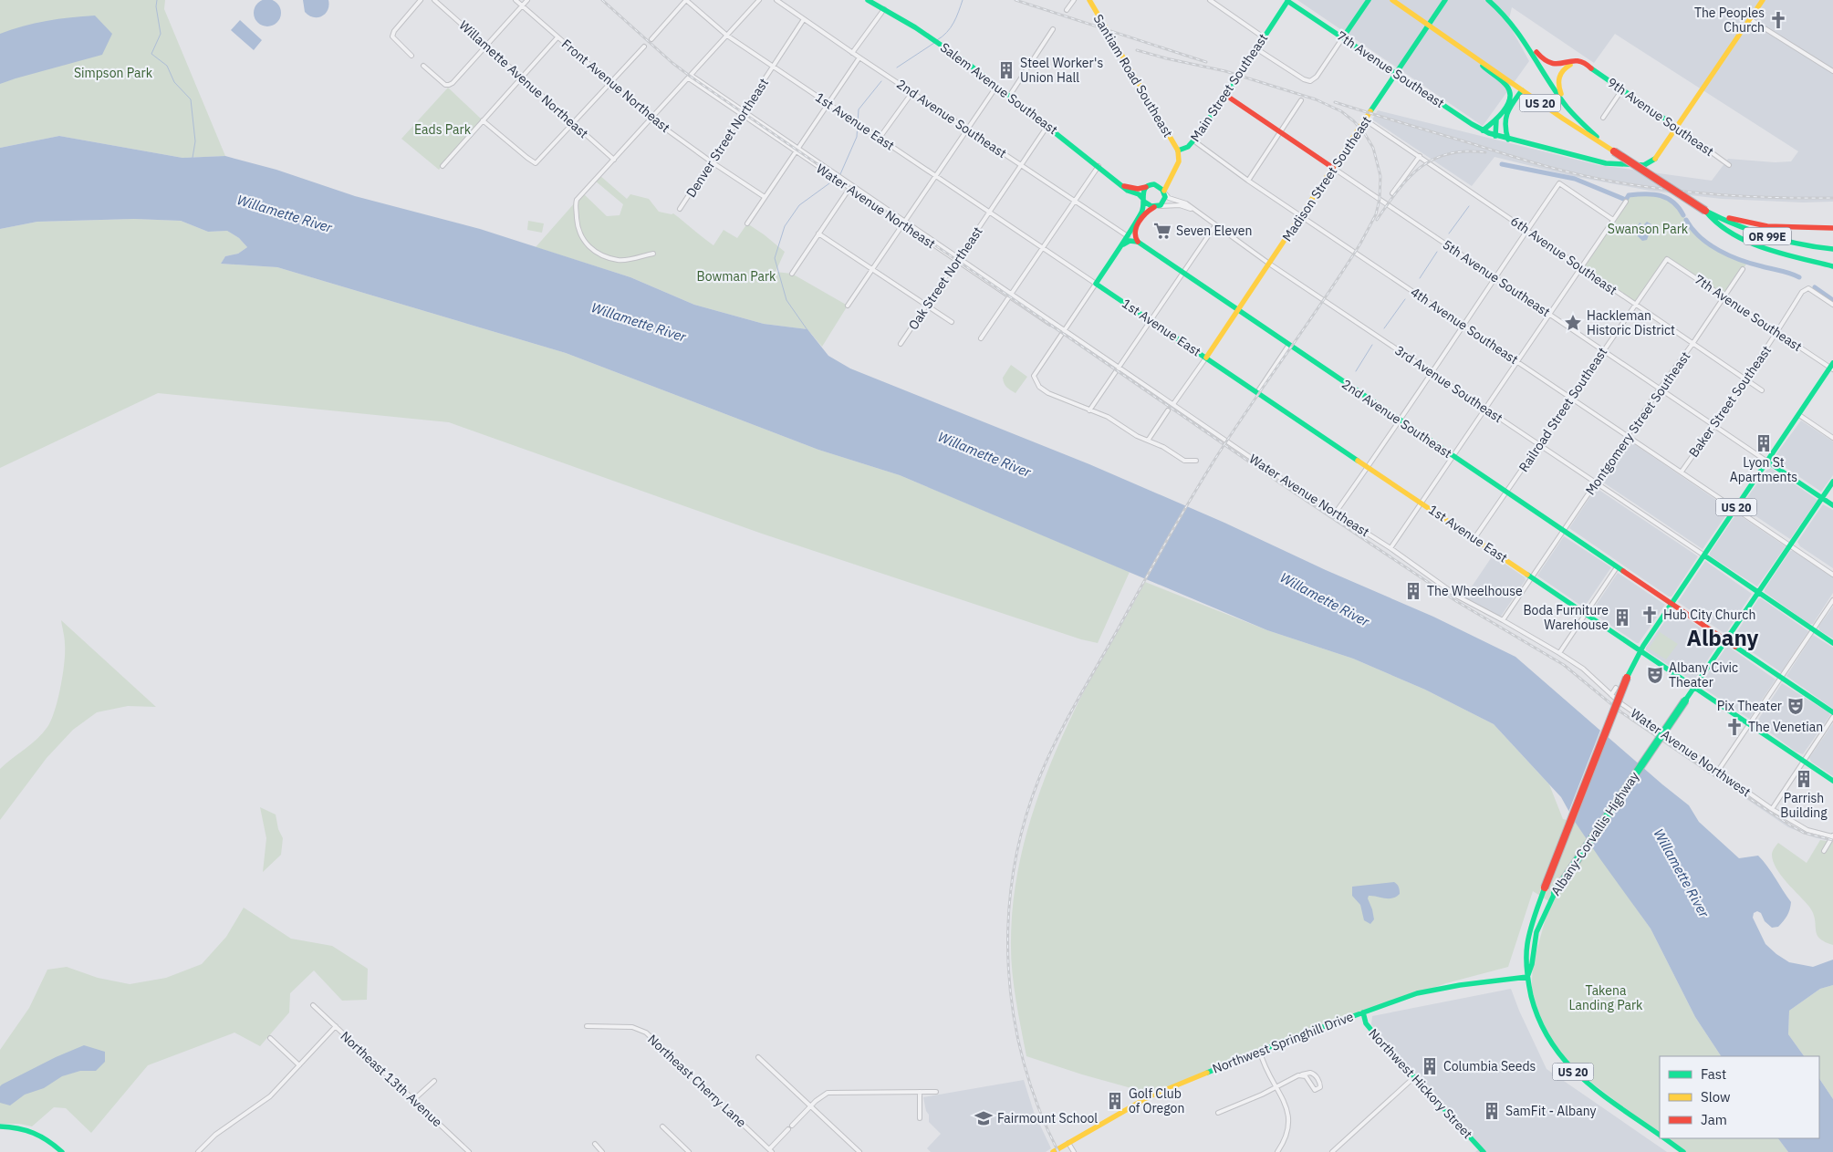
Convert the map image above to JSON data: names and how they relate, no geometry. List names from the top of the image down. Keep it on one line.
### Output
{"streets":{"main road":["7th Avenue Southeast","Santiam Road Southeast","Main Street Southeast","Salem Avenue Southeast","US 20","9th Avenue Southeast","2nd Avenue Southeast","1st Avenue East","Madison Street Southeast","OR 99E","5th Avenue Southeast","Albany-Corvallis Highway","Northwest Springhill Drive","Northwest Hickory Street"],"street":["Willamette Avenue Northeast","Front Avenue Northeast","Denver Street Northeast","Water Avenue Northeast","6th Avenue Southeast","Oak Street Northeast","4th Avenue Southeast","3rd Avenue Southeast","Baker Street Southeast","Railroad Street Southeast","Montgomery Street Southeast","Water Avenue Northwest","Northeast 13th Avenue","Northeast Cherry Lane"]},"crossings":[["7th Avenue Southeast","Main Street Southeast"],["7th Avenue Southeast","US 20"],["7th Avenue Southeast","9th Avenue Southeast"],["7th Avenue Southeast","Madison Street Southeast"],["7th Avenue Southeast","Baker Street Southeast"],["7th Avenue Southeast","Railroad Street Southeast"],["7th Avenue Southeast","Montgomery Street Southeast"],["Santiam Road Southeast","Main Street Southeast"],["Front Avenue Northeast","Denver Street Northeast"],["Main Street Southeast","Salem Avenue Southeast"],["Main Street Southeast","5th Avenue Southeast"],["Main Street Southeast","4th Avenue Southeast"],["Main Street Southeast","3rd Avenue Southeast"],["Salem Avenue Southeast","Oak Street Northeast"],["Salem Avenue Southeast","3rd Avenue Southeast"],["US 20","2nd Avenue Southeast"],["US 20","1st Avenue East"],["US 20","Madison Street Southeast"],["US 20","OR 99E"],["US 20","5th Avenue Southeast"],["US 20","4th Avenue Southeast"],["US 20","3rd Avenue Southeast"],["US 20","Albany-Corvallis Highway"],["2nd Avenue Southeast","Denver Street Northeast"],["2nd Avenue Southeast","Madison Street Southeast"],["2nd Avenue Southeast","Oak Street Northeast"],["2nd Avenue Southeast","Railroad Street Southeast"],["2nd Avenue Southeast","Montgomery Street Southeast"],["1st Avenue East","Denver Street Northeast"],["1st Avenue East","Madison Street Southeast"],["1st Avenue East","Oak Street Northeast"],["1st Avenue East","Railroad Street Southeast"],["1st Avenue East","Montgomery Street Southeast"],["1st Avenue East","Albany-Corvallis Highway"],["Denver Street Northeast","Water Avenue Northeast"],["Madison Street Southeast","6th Avenue Southeast"],["Madison Street Southeast","5th Avenue Southeast"],["Madison Street Southeast","4th Avenue Southeast"],["Madison Street Southeast","3rd Avenue Southeast"],["Water Avenue Northeast","Oak Street Northeast"],["Water Avenue Northeast","Montgomery Street Southeast"],["Water Avenue Northeast","Water Avenue Northwest"],["6th Avenue Southeast","Baker Street Southeast"],["6th Avenue Southeast","Railroad Street Southeast"],["6th Avenue Southeast","Montgomery Street Southeast"],["5th Avenue Southeast","Baker Street Southeast"],["5th Avenue Southeast","Railroad Street Southeast"],["5th Avenue Southeast","Montgomery Street Southeast"],["4th Avenue Southeast","Baker Street Southeast"],["4th Avenue Southeast","Railroad Street Southeast"],["4th Avenue Southeast","Montgomery Street Southeast"],["3rd Avenue Southeast","Railroad Street Southeast"],["3rd Avenue Southeast","Montgomery Street Southeast"],["Albany-Corvallis Highway","Northwest Springhill Drive"],["Northwest Springhill Drive","Northwest Hickory Street"]],"districts":["Albany"],"water":["Willamette River"],"parks":["Simpson Park","Eads Park","Swanson Park","Bowman Park","Takena Landing Park"],"places":{"church":["The Peoples Church","Hub City Church","The Venetian"],"building":["Steel Worker's Union Hall","Lyon St Apartments","The Wheelhouse","Boda Furniture Warehouse","Parrish Building","Columbia Seeds","Golf Club of Oregon","SamFit - Albany"],"supermarket":["Seven Eleven"],"place":["Hackleman Historic District"],"theatre":["Albany Civic Theater","Pix Theater"],"school or university":["Fairmount School"]},"legend":["Fast","Slow","Jam"]}
